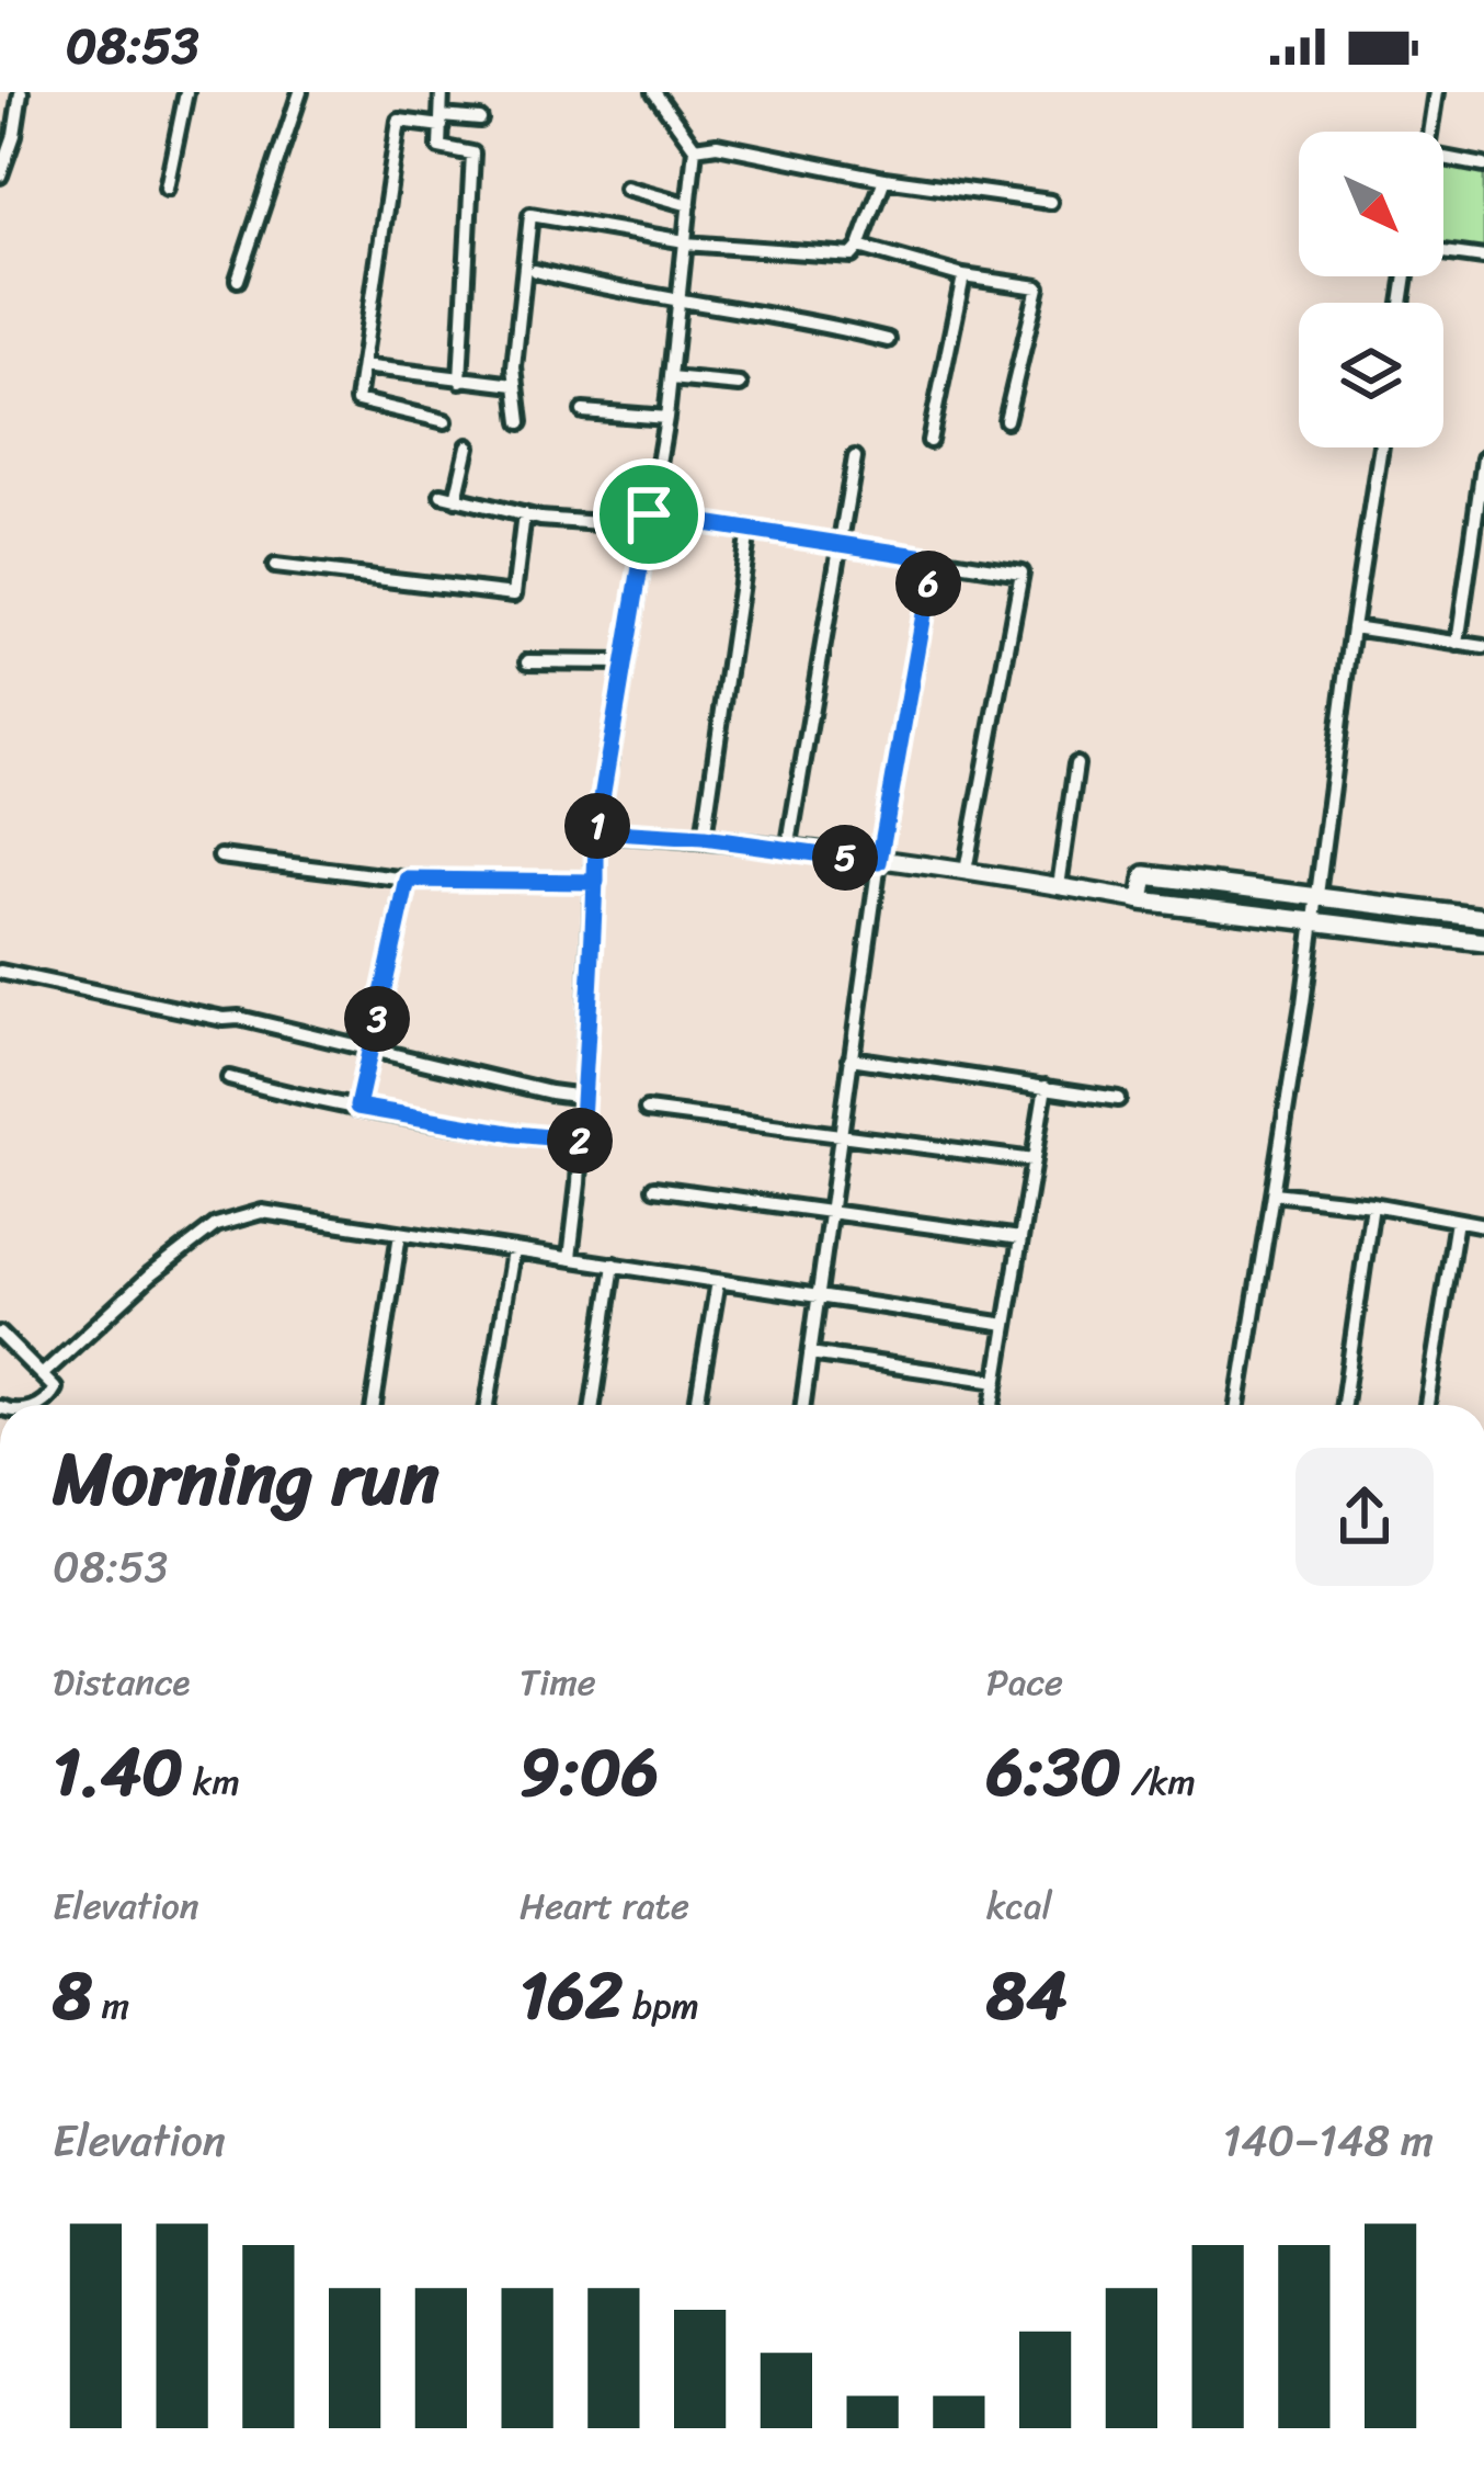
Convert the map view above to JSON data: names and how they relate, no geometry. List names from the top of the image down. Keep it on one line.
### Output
{"north":"bottom right","page":{"status":"08:53","pins":["6","1","5","3","2"],"heading":["Morning run","08:53"],"stats":[["Distance","1.40 km"],["Time","9:06"],["Pace","6:30 /km"],["Elevation","8 m"],["Heart rate","162 bpm"],["kcal","84"]],"chart":["Elevation","140–148 m"]}}
